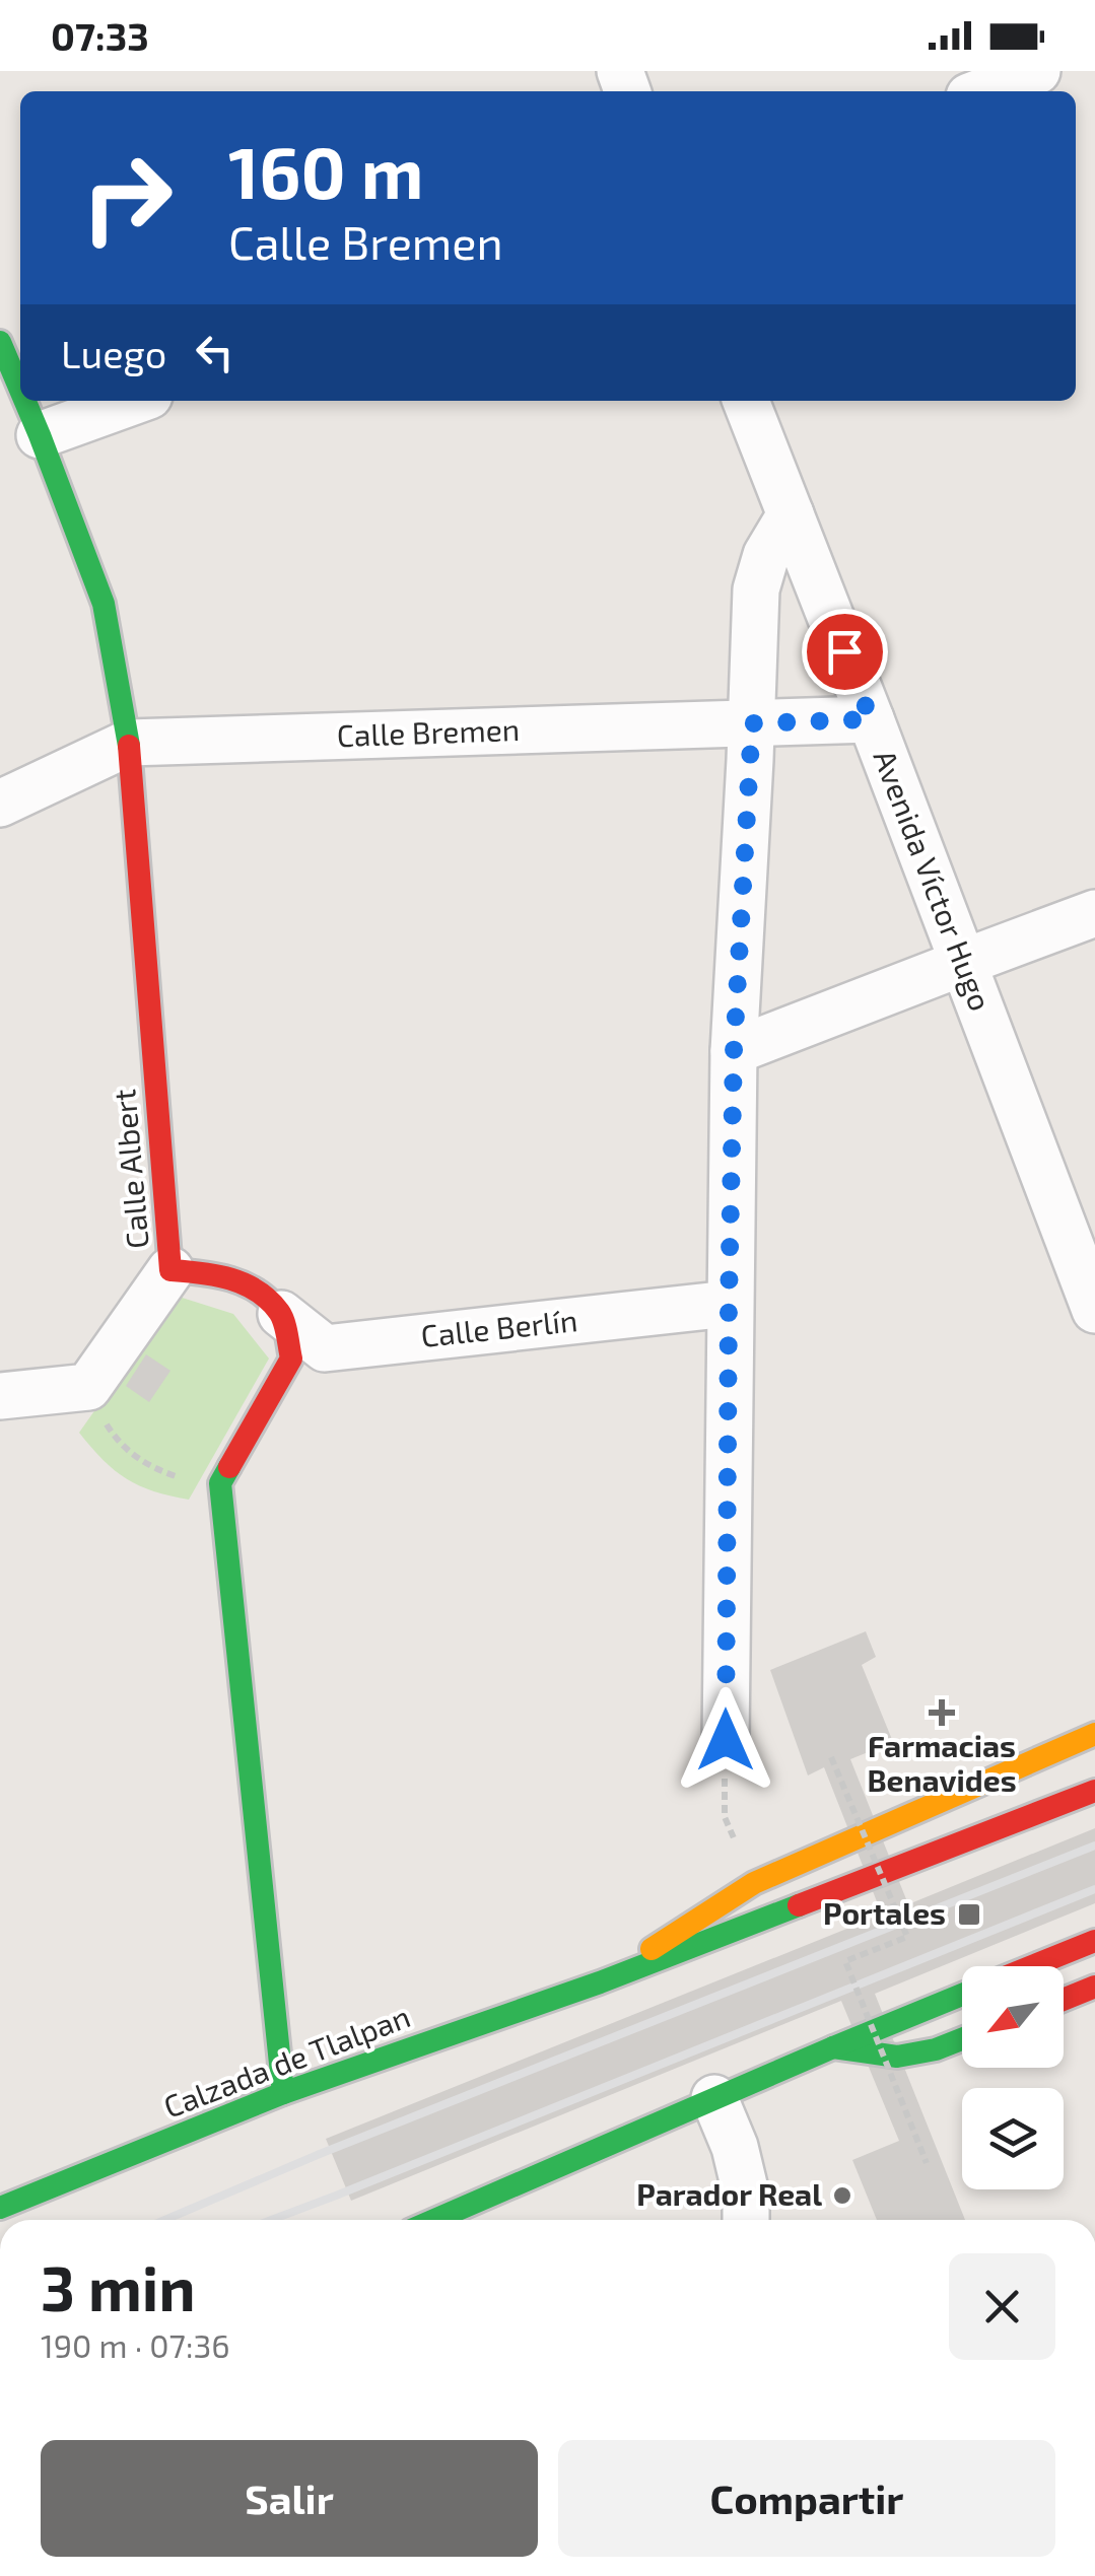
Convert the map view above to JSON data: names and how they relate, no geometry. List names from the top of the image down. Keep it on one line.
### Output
{"streets":{"main road":["Calle Albert","Calzada de Tlalpan"],"street":["Calle Bremen","Avenida Víctor Hugo","Calle Berlín"]},"crossings":[["Calle Bremen","Avenida Víctor Hugo"],["Calle Bremen","Calle Albert"],["Calle Albert","Calle Berlín"]],"places":{"health":["Farmacias Benavides"],"transit":["Portales"],"other":["Parador Real"]},"north":"bottom left","page":{"status":"07:33","turn":["160 m","Calle Bremen"],"then":"Luego","heading":["3 min","190 m · 07:36"],"buttons":["Salir","Compartir"]}}
